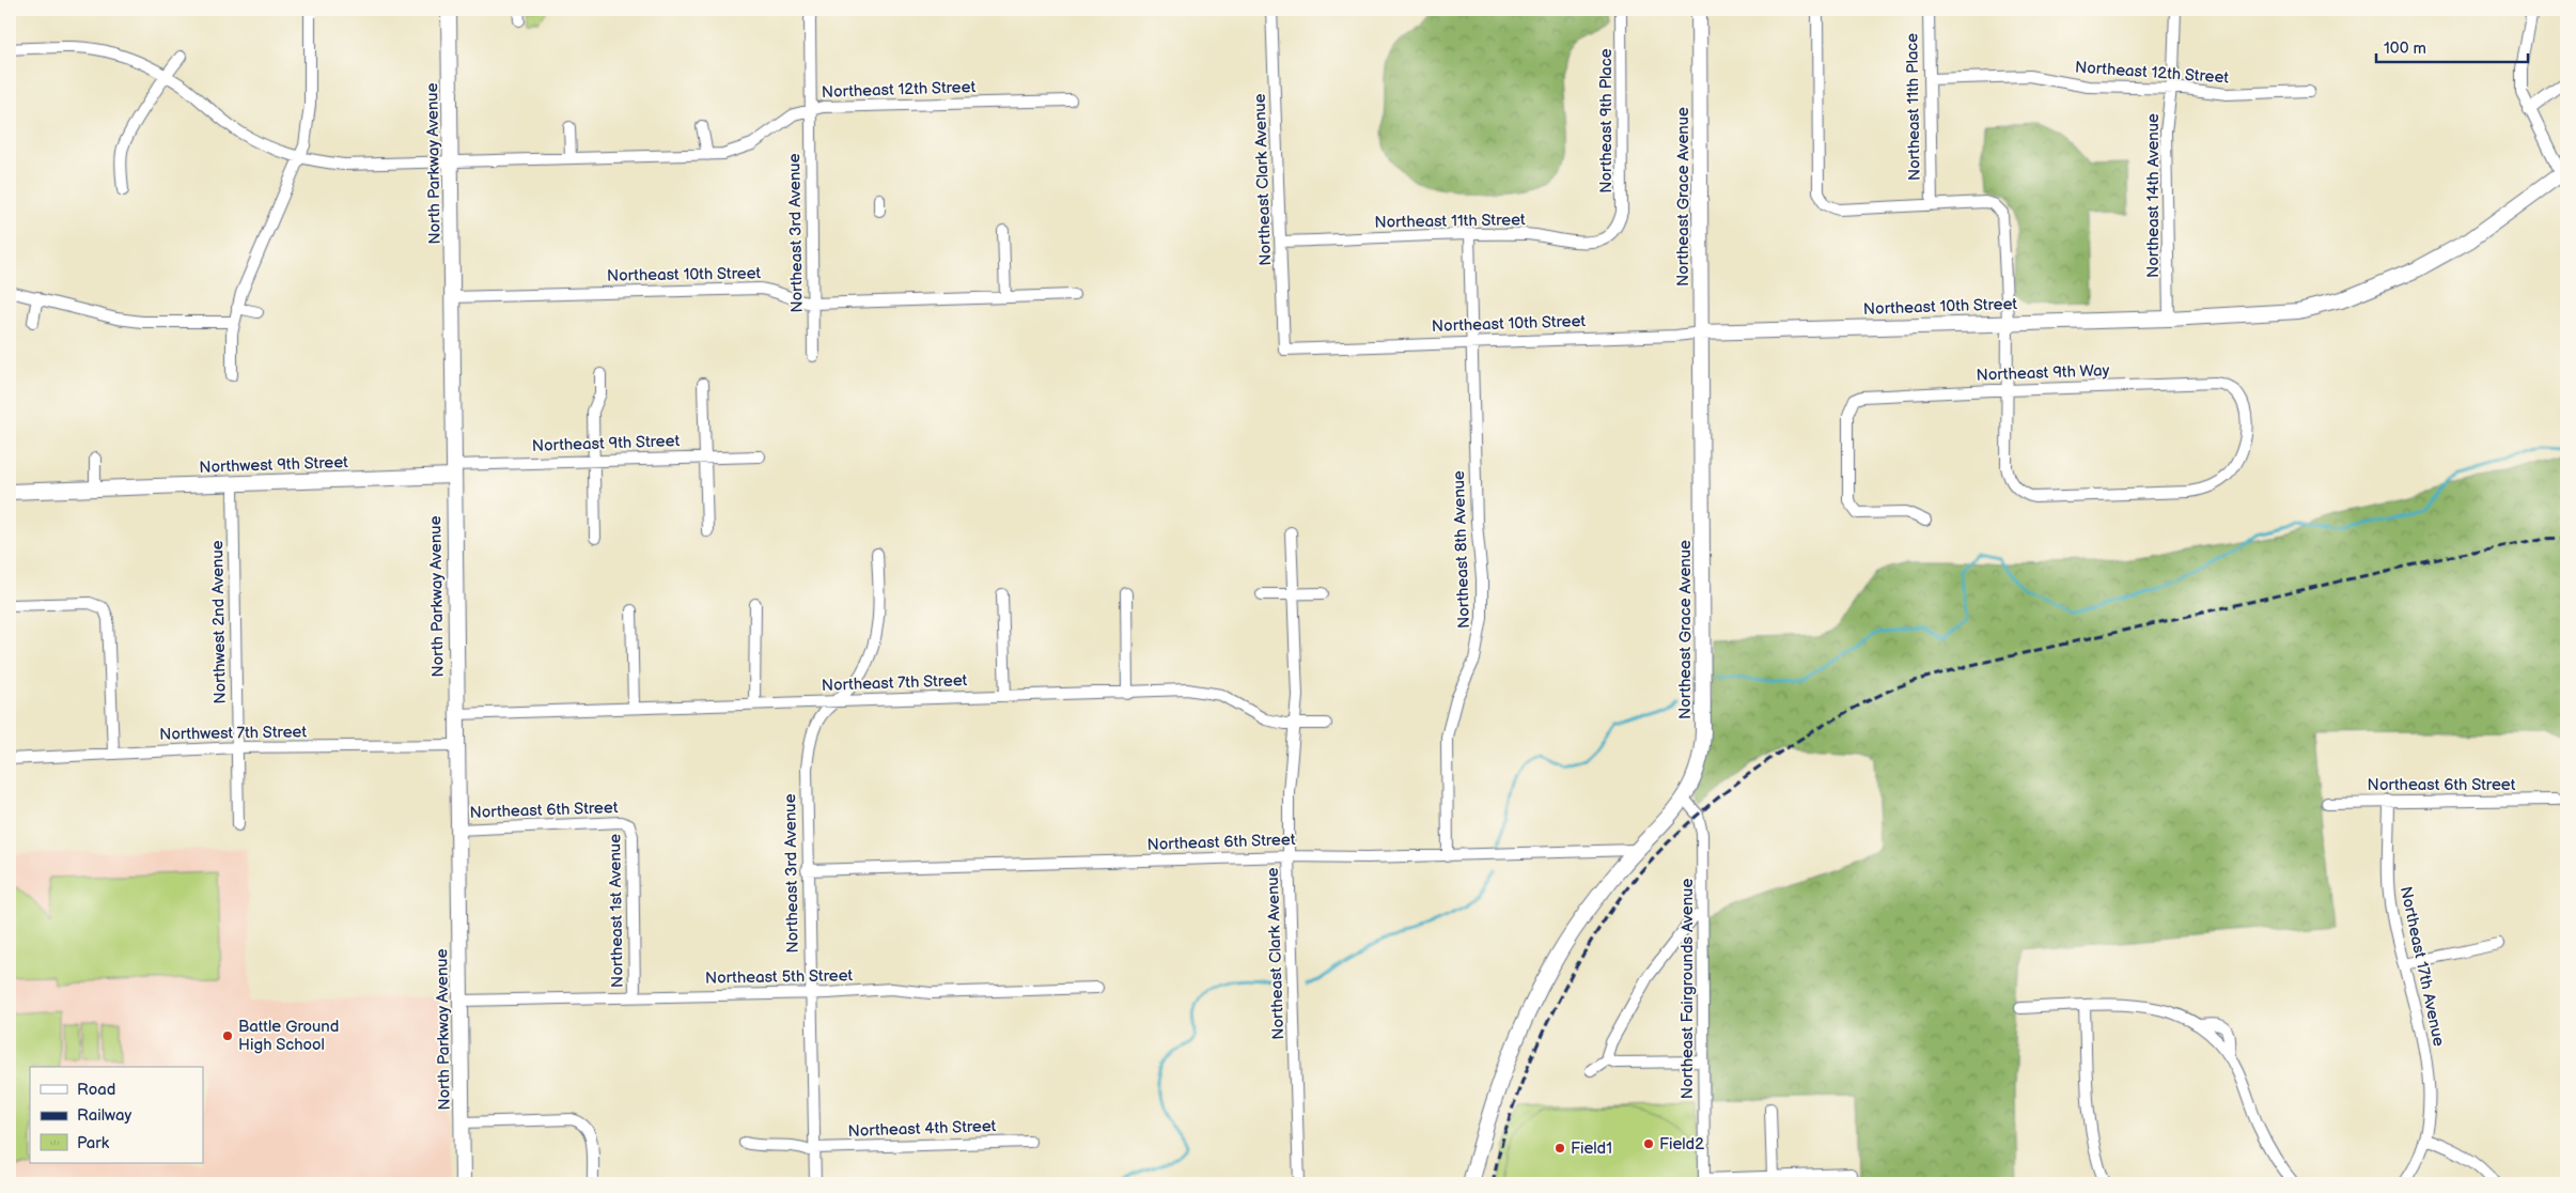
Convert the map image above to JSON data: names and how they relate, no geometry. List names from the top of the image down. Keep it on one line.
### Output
{"streets":{"street":["Northeast 12th Street","Northeast 11th Place","Northeast 9th Place","North Parkway Avenue","Northeast Clark Avenue","Northeast 14th Avenue","Northeast Grace Avenue","Northeast 11th Street","Northeast 3rd Avenue","Northeast 10th Street","Northeast 9th Way","Northeast 9th Street","Northwest 9th Street","Northeast 8th Avenue","Northwest 2nd Avenue","Northeast 7th Street","Northwest 7th Street","Northeast 6th Street","Northeast 1st Avenue","Northeast 17th Avenue","Northeast 5th Street","Northeast Fairgrounds Avenue","Northeast 4th Street"]},"crossings":[["Northeast 12th Street","Northeast 11th Place"],["Northeast 12th Street","North Parkway Avenue"],["Northeast 12th Street","Northeast 14th Avenue"],["Northeast 12th Street","Northeast 3rd Avenue"],["Northeast 9th Place","Northeast 11th Street"],["North Parkway Avenue","Northeast 10th Street"],["North Parkway Avenue","Northeast 9th Street"],["North Parkway Avenue","Northwest 9th Street"],["North Parkway Avenue","Northeast 7th Street"],["North Parkway Avenue","Northwest 7th Street"],["North Parkway Avenue","Northeast 6th Street"],["North Parkway Avenue","Northeast 5th Street"],["Northeast Clark Avenue","Northeast 11th Street"],["Northeast Clark Avenue","Northeast 10th Street"],["Northeast Clark Avenue","Northeast 7th Street"],["Northeast Clark Avenue","Northeast 6th Street"],["Northeast 14th Avenue","Northeast 10th Street"],["Northeast Grace Avenue","Northeast 10th Street"],["Northeast Grace Avenue","Northeast 6th Street"],["Northeast Grace Avenue","Northeast Fairgrounds Avenue"],["Northeast 11th Street","Northeast 8th Avenue"],["Northeast 3rd Avenue","Northeast 10th Street"],["Northeast 3rd Avenue","Northeast 7th Street"],["Northeast 3rd Avenue","Northeast 6th Street"],["Northeast 3rd Avenue","Northeast 5th Street"],["Northeast 3rd Avenue","Northeast 4th Street"],["Northeast 10th Street","Northeast 8th Avenue"],["Northeast 9th Street","Northwest 9th Street"],["Northwest 9th Street","Northwest 2nd Avenue"],["Northeast 8th Avenue","Northeast 6th Street"],["Northwest 2nd Avenue","Northwest 7th Street"],["Northeast 6th Street","Northeast 1st Avenue"],["Northeast 6th Street","Northeast 17th Avenue"],["Northeast 1st Avenue","Northeast 5th Street"]],"places":["Battle Ground High School","Field2","Field1"],"legend":["Road","Railway","Park"],"scale_bar":"100 m"}
